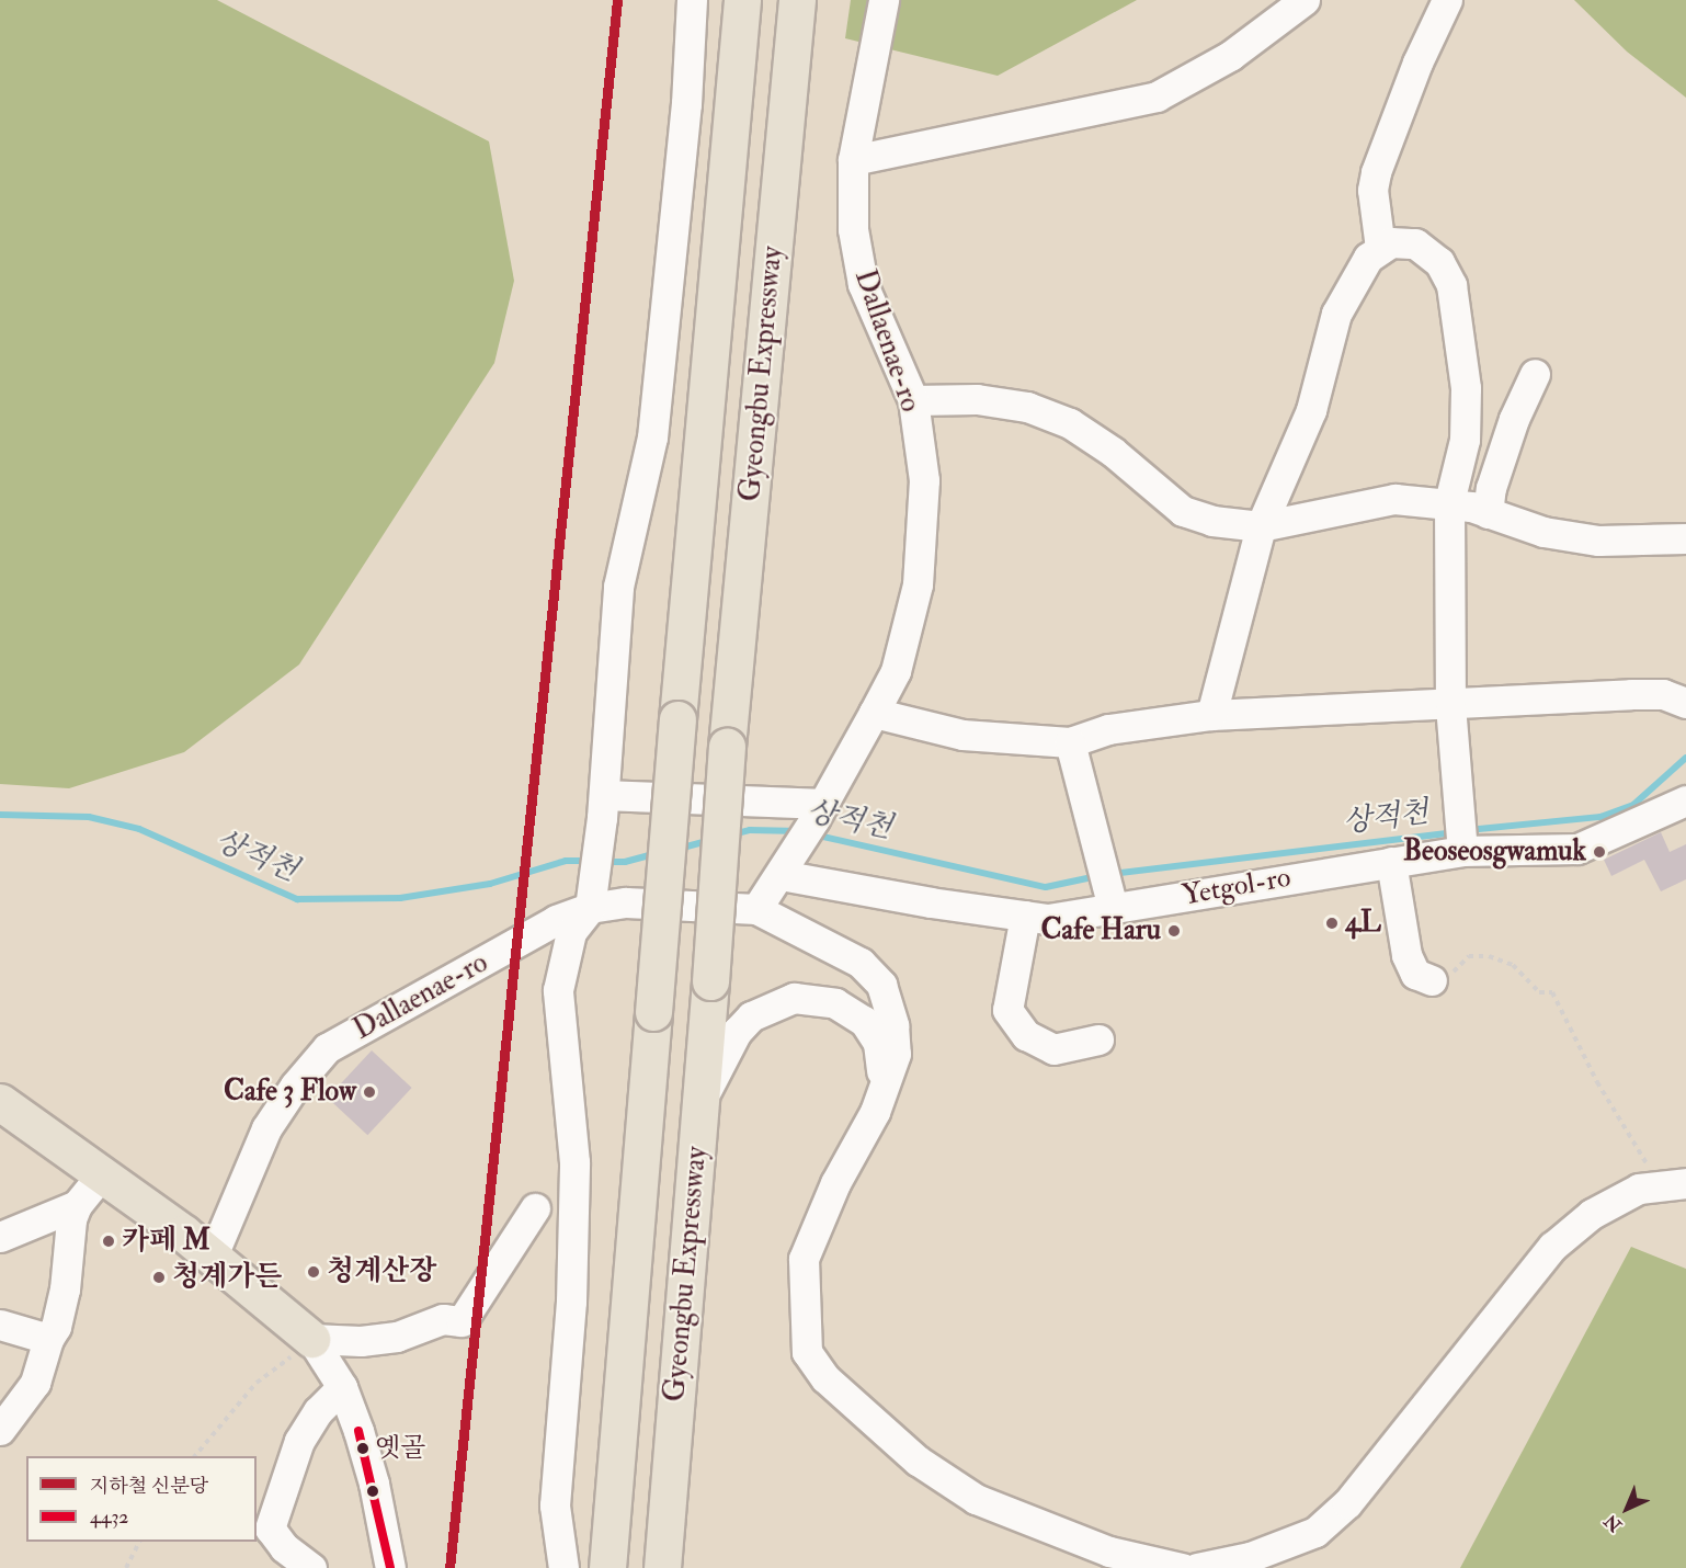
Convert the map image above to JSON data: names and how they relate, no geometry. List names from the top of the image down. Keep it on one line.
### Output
{"streets":{"main road":["Gyeongbu Expressway"],"street":["Dallaenae-ro","Yetgol-ro"]},"crossings":[["Dallaenae-ro","Yetgol-ro"]],"water":["상적천"],"places":["Beoseosgwamuk","4L","Cafe Haru","Cafe 3 Flow","카페 M","청계산장","청계가든","옛골"],"lines":["metro line 신분당","transit line 4432"],"legend":["지하철 신분당","4432"],"north":"bottom left"}
